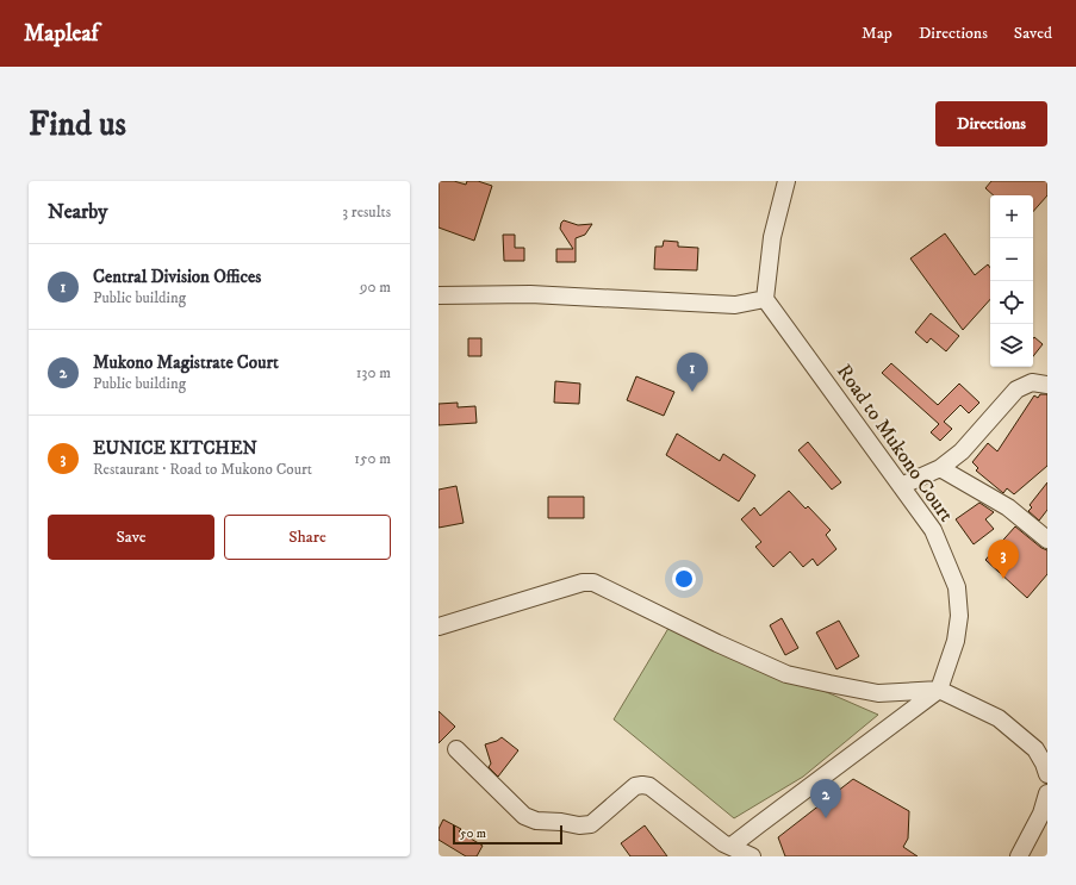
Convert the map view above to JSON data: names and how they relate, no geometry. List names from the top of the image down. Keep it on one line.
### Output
{"streets":{"street":["Road to Mukono Court"]},"scale_bar":"50 m","page":{"header":"Mapleaf","nav":["Map","Directions","Saved"],"buttons":["Directions",["Save","Share"]],"title":"Find us","heading":["Nearby","3 results"],"map_buttons":["+","−"],"list":[{"mark":"1","name":"Central Division Offices","note":"Public building","value":"90 m"},{"mark":"2","name":"Mukono Magistrate Court","note":"Public building","value":"130 m"},{"mark":"3","name":"EUNICE KITCHEN","note":"Restaurant · Road to Mukono Court","value":"150 m"}],"pins":["1","3","2"],"scale":"50 m"}}
